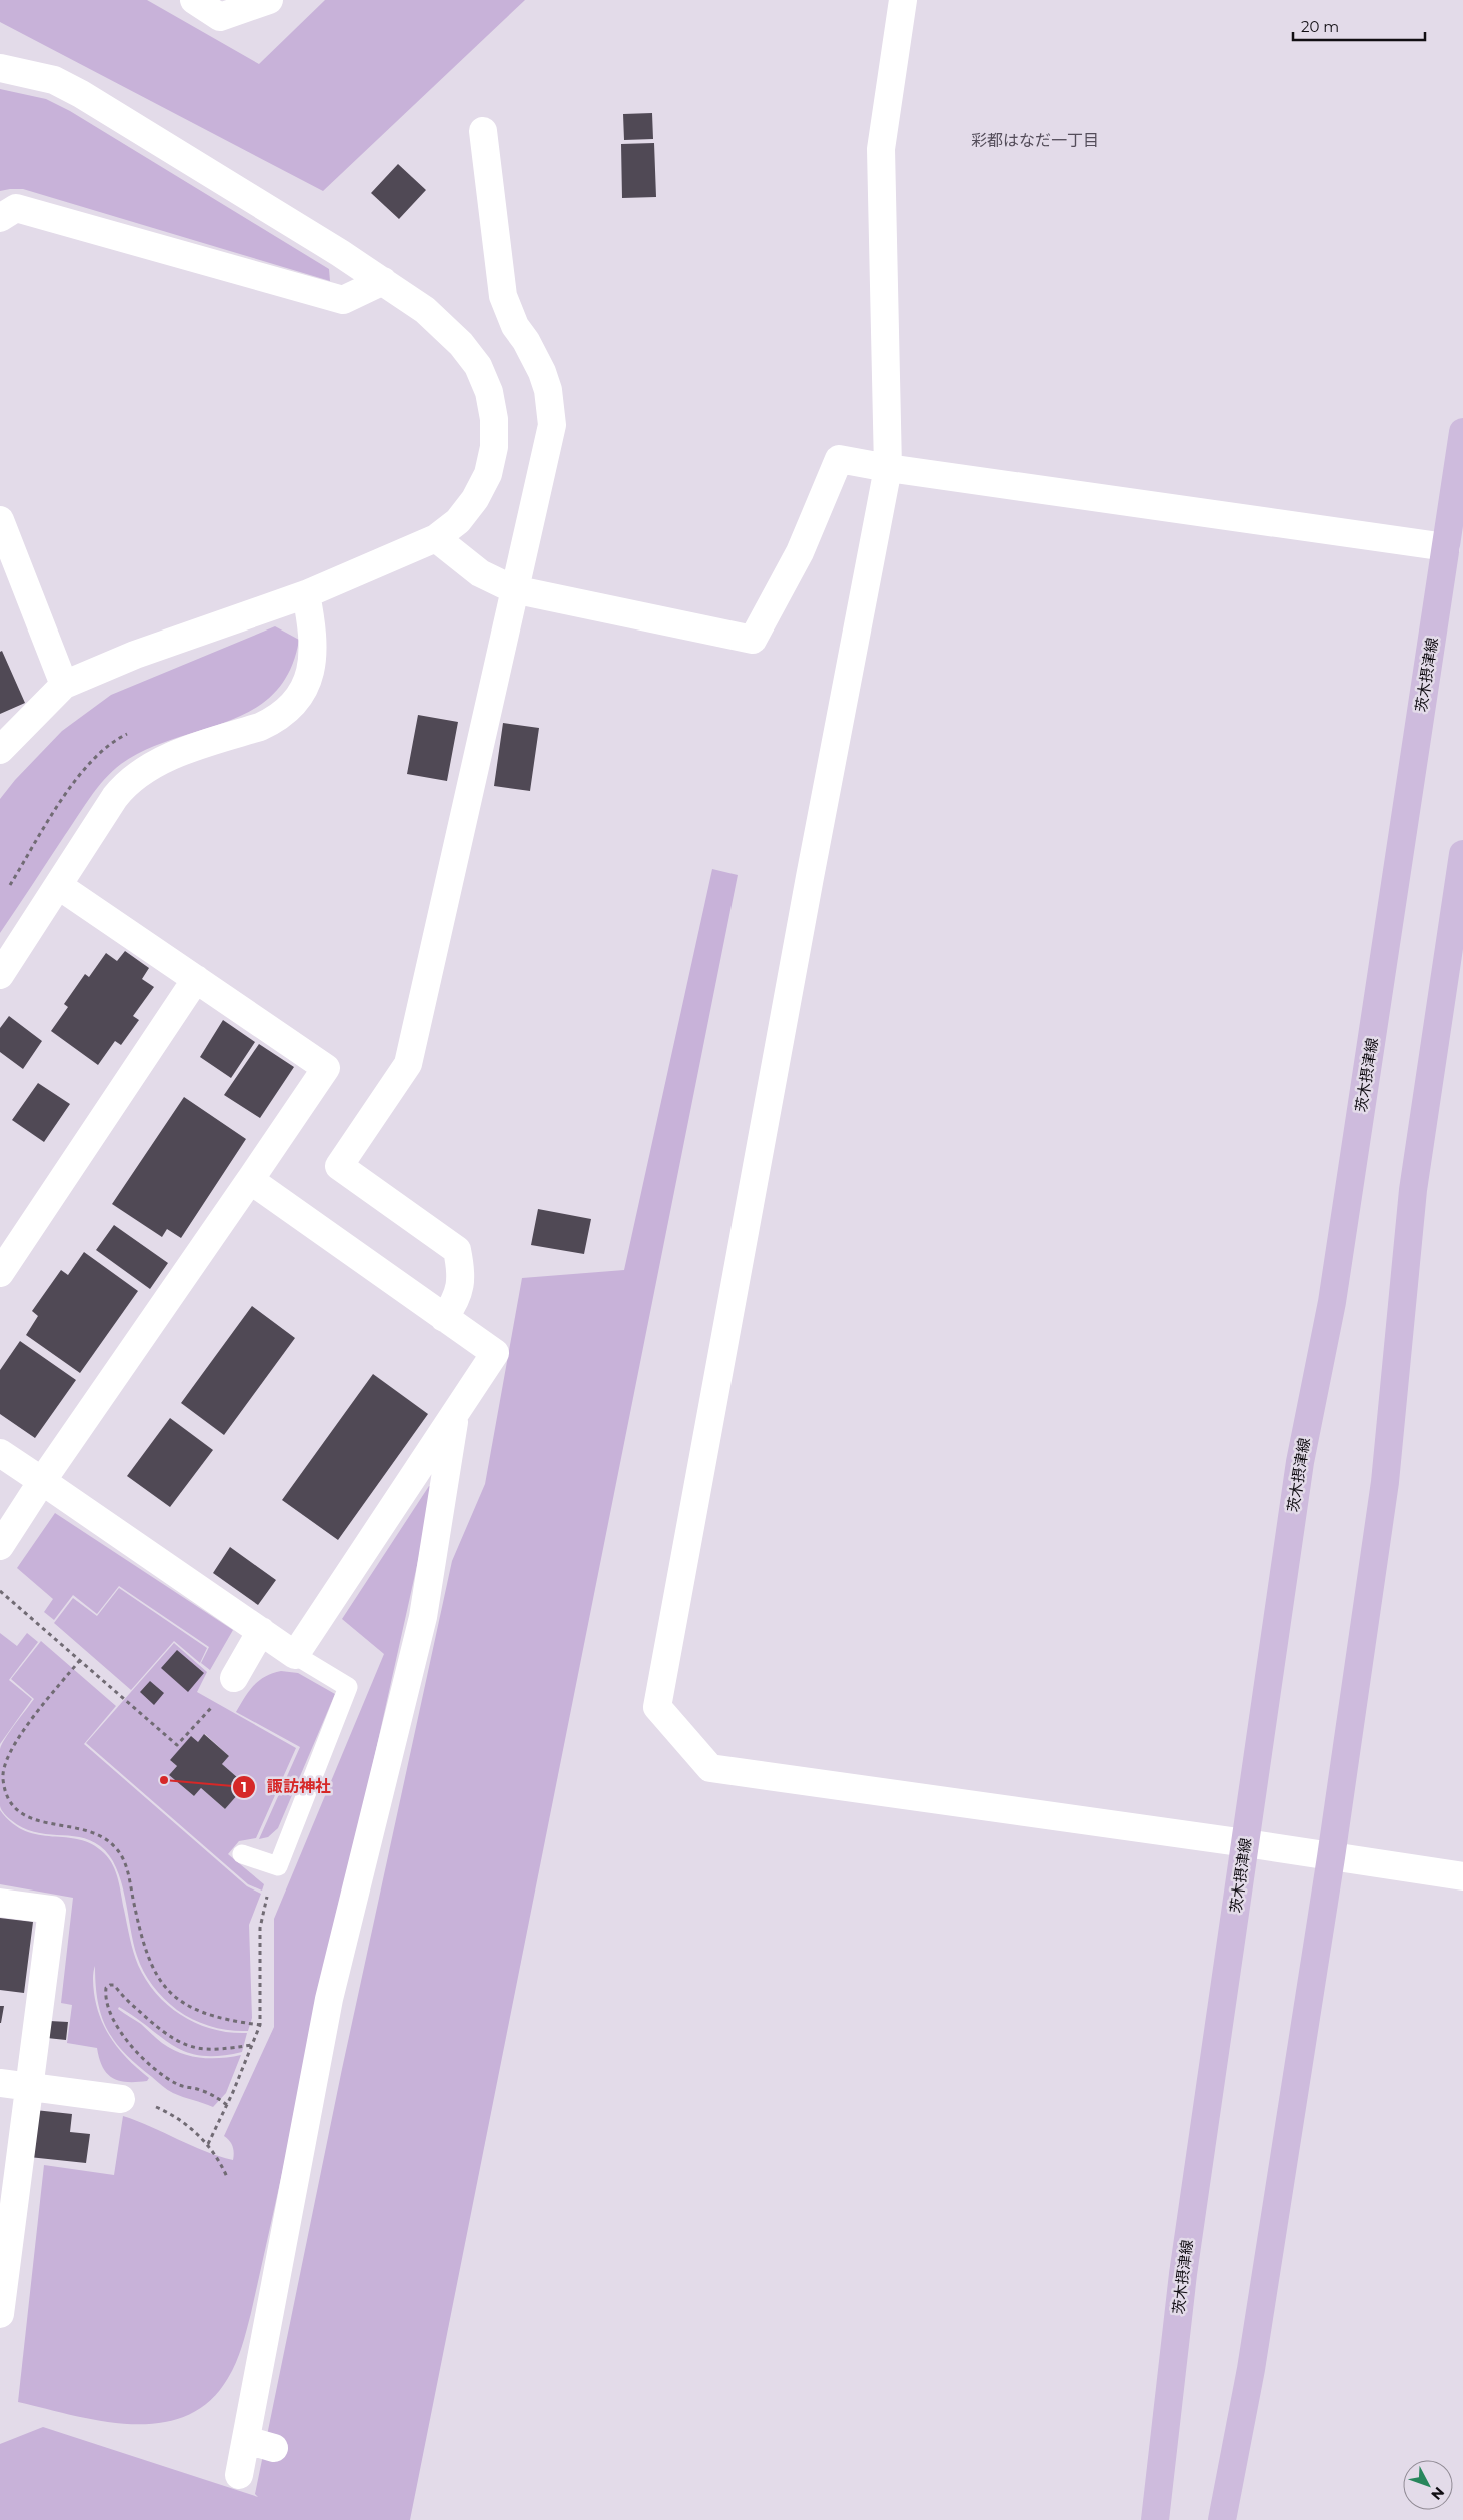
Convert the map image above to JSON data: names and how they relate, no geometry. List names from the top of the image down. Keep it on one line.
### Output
{"streets":{"main road":["茨木摂津線"]},"districts":["彩都はなだ一丁目"],"places":["諏訪神社"],"scale_bar":"20 m","north":"bottom right"}
